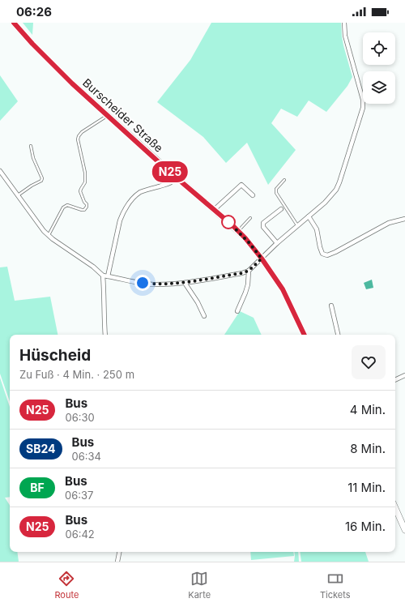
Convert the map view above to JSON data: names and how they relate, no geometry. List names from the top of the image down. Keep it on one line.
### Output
{"streets":{"main road":["Burscheider Straße"]},"lines":["bus line N25"],"page":{"status":"06:26","on_map":"N25","heading":["Hüscheid","Zu Fuß · 4 Min. · 250 m"],"list":[{"mark":"N25","name":"Bus","note":"06:30","value":"4 Min."},{"mark":"SB24","name":"Bus","note":"06:34","value":"8 Min."},{"mark":"BF","name":"Bus","note":"06:37","value":"11 Min."},{"mark":"N25","name":"Bus","note":"06:42","value":"16 Min."}],"tabs":["Route","Karte","Tickets"]}}
